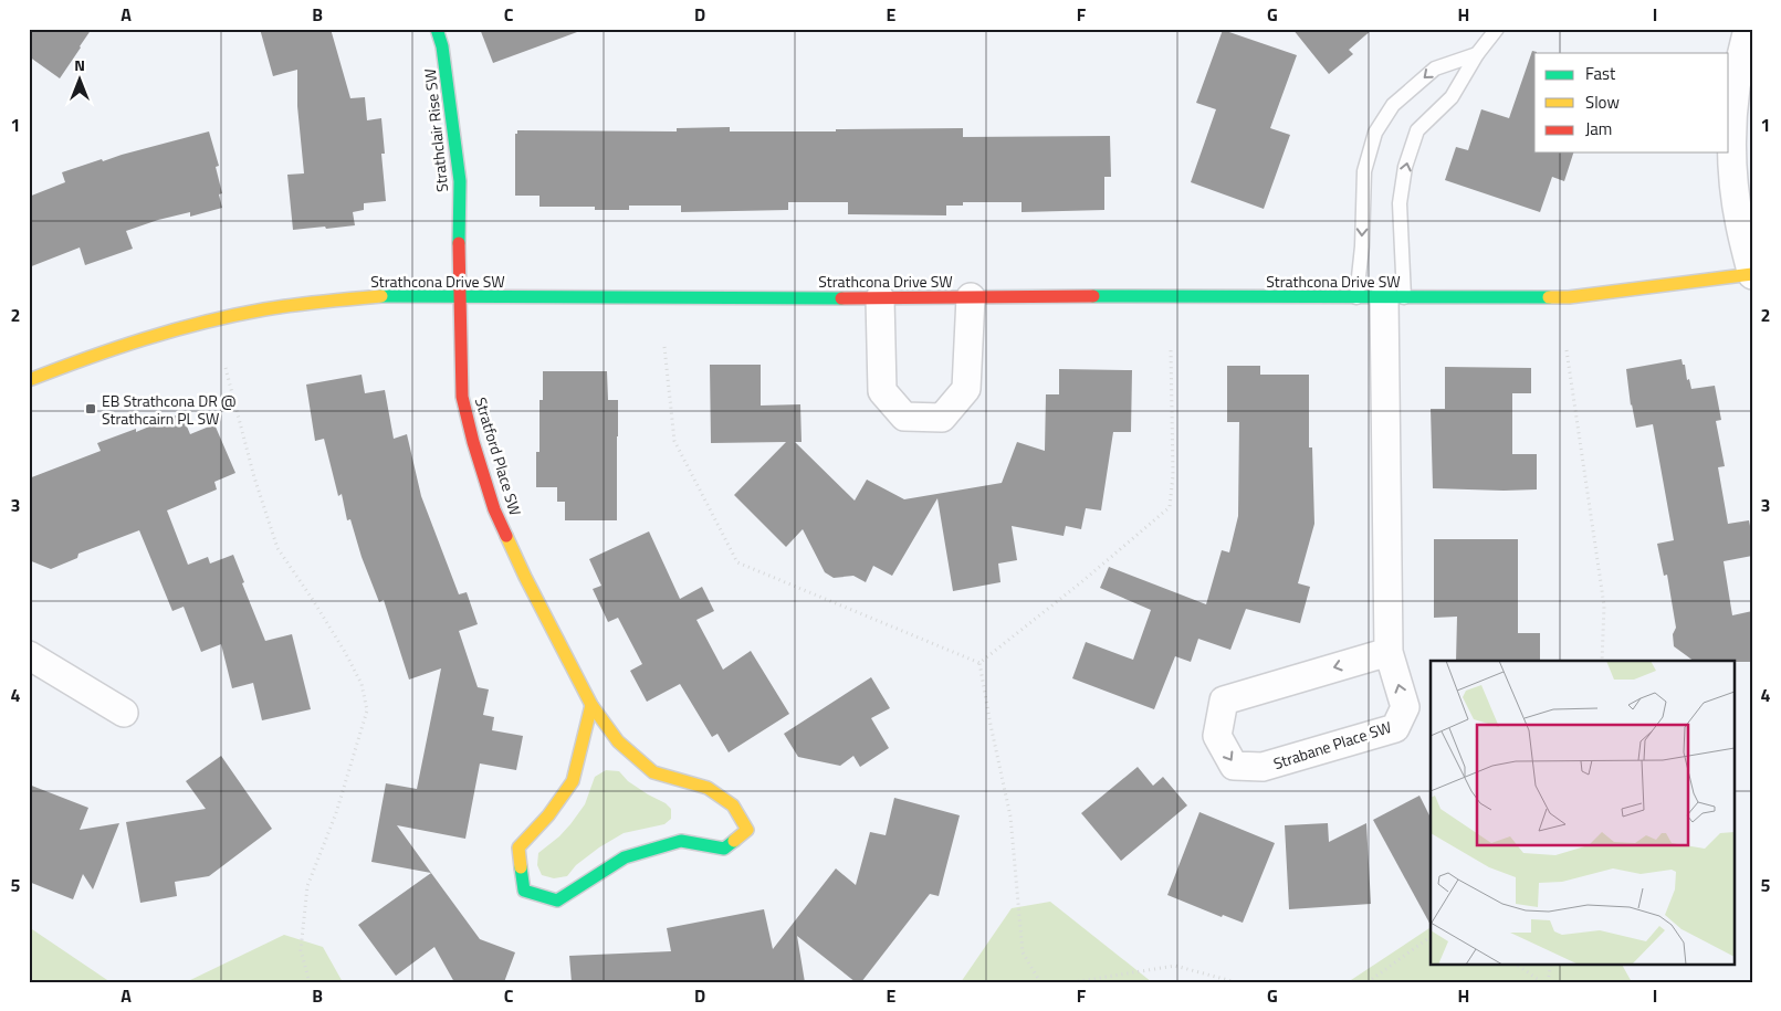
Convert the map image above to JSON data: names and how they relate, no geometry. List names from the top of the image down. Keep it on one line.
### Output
{"streets":{"street":["Strathclair Rise SW","Strathcona Drive SW","Stratford Place SW","Strabane Place SW"]},"crossings":[["Strathclair Rise SW","Strathcona Drive SW"],["Strathclair Rise SW","Stratford Place SW"],["Strathcona Drive SW","Stratford Place SW"],["Strathcona Drive SW","Strabane Place SW"]],"places":{"transit":["EB Strathcona DR @ Strathcairn PL SW"]},"legend":["Fast","Slow","Jam"],"north":"top","grid":{"columns":["A","B","C","D","E","F","G","H","I"],"rows":["1","2","3","4","5"]}}
